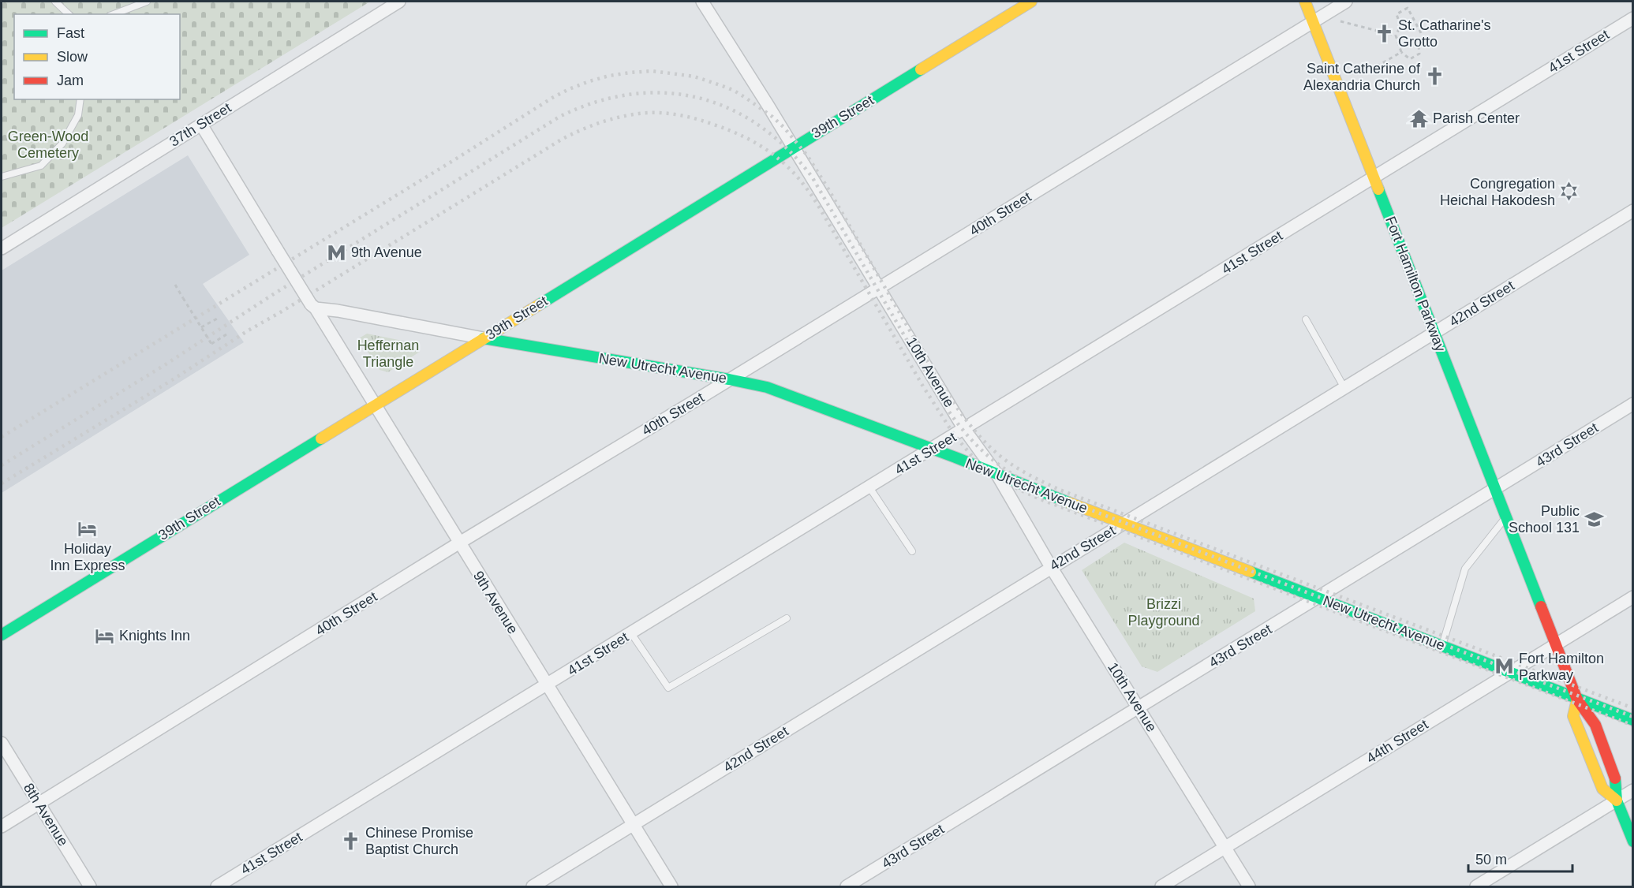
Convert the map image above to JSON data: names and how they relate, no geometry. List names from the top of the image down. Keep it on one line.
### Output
{"streets":{"main road":["39th Street","Fort Hamilton Parkway","New Utrecht Avenue"],"street":["41st Street","37th Street","40th Street","42nd Street","10th Avenue","43rd Street","9th Avenue","44th Street","8th Avenue"]},"crossings":[["41st Street","Fort Hamilton Parkway"],["41st Street","New Utrecht Avenue"],["41st Street","10th Avenue"],["41st Street","9th Avenue"],["39th Street","New Utrecht Avenue"],["39th Street","10th Avenue"],["39th Street","9th Avenue"],["37th Street","9th Avenue"],["40th Street","Fort Hamilton Parkway"],["40th Street","New Utrecht Avenue"],["40th Street","10th Avenue"],["40th Street","9th Avenue"],["40th Street","8th Avenue"],["Fort Hamilton Parkway","42nd Street"],["Fort Hamilton Parkway","New Utrecht Avenue"],["Fort Hamilton Parkway","43rd Street"],["Fort Hamilton Parkway","44th Street"],["42nd Street","New Utrecht Avenue"],["42nd Street","10th Avenue"],["42nd Street","9th Avenue"],["New Utrecht Avenue","10th Avenue"],["New Utrecht Avenue","43rd Street"],["New Utrecht Avenue","9th Avenue"],["New Utrecht Avenue","44th Street"],["10th Avenue","43rd Street"],["10th Avenue","44th Street"]],"parks":["Green-Wood Cemetery","Heffernan Triangle","Brizzi Playground"],"places":{"church":["St. Catharine's Grotto","Saint Catherine of Alexandria Church","Chinese Promise Baptist Church"],"temple":["Parish Center"],"synagogue":["Congregation Heichal Hakodesh"],"metro station":["9th Avenue","Fort Hamilton Parkway"],"school or university":["Public School 131"],"hotel":["Holiday Inn Express","Knights Inn"]},"legend":["Fast","Slow","Jam"],"scale_bar":"50 m"}
